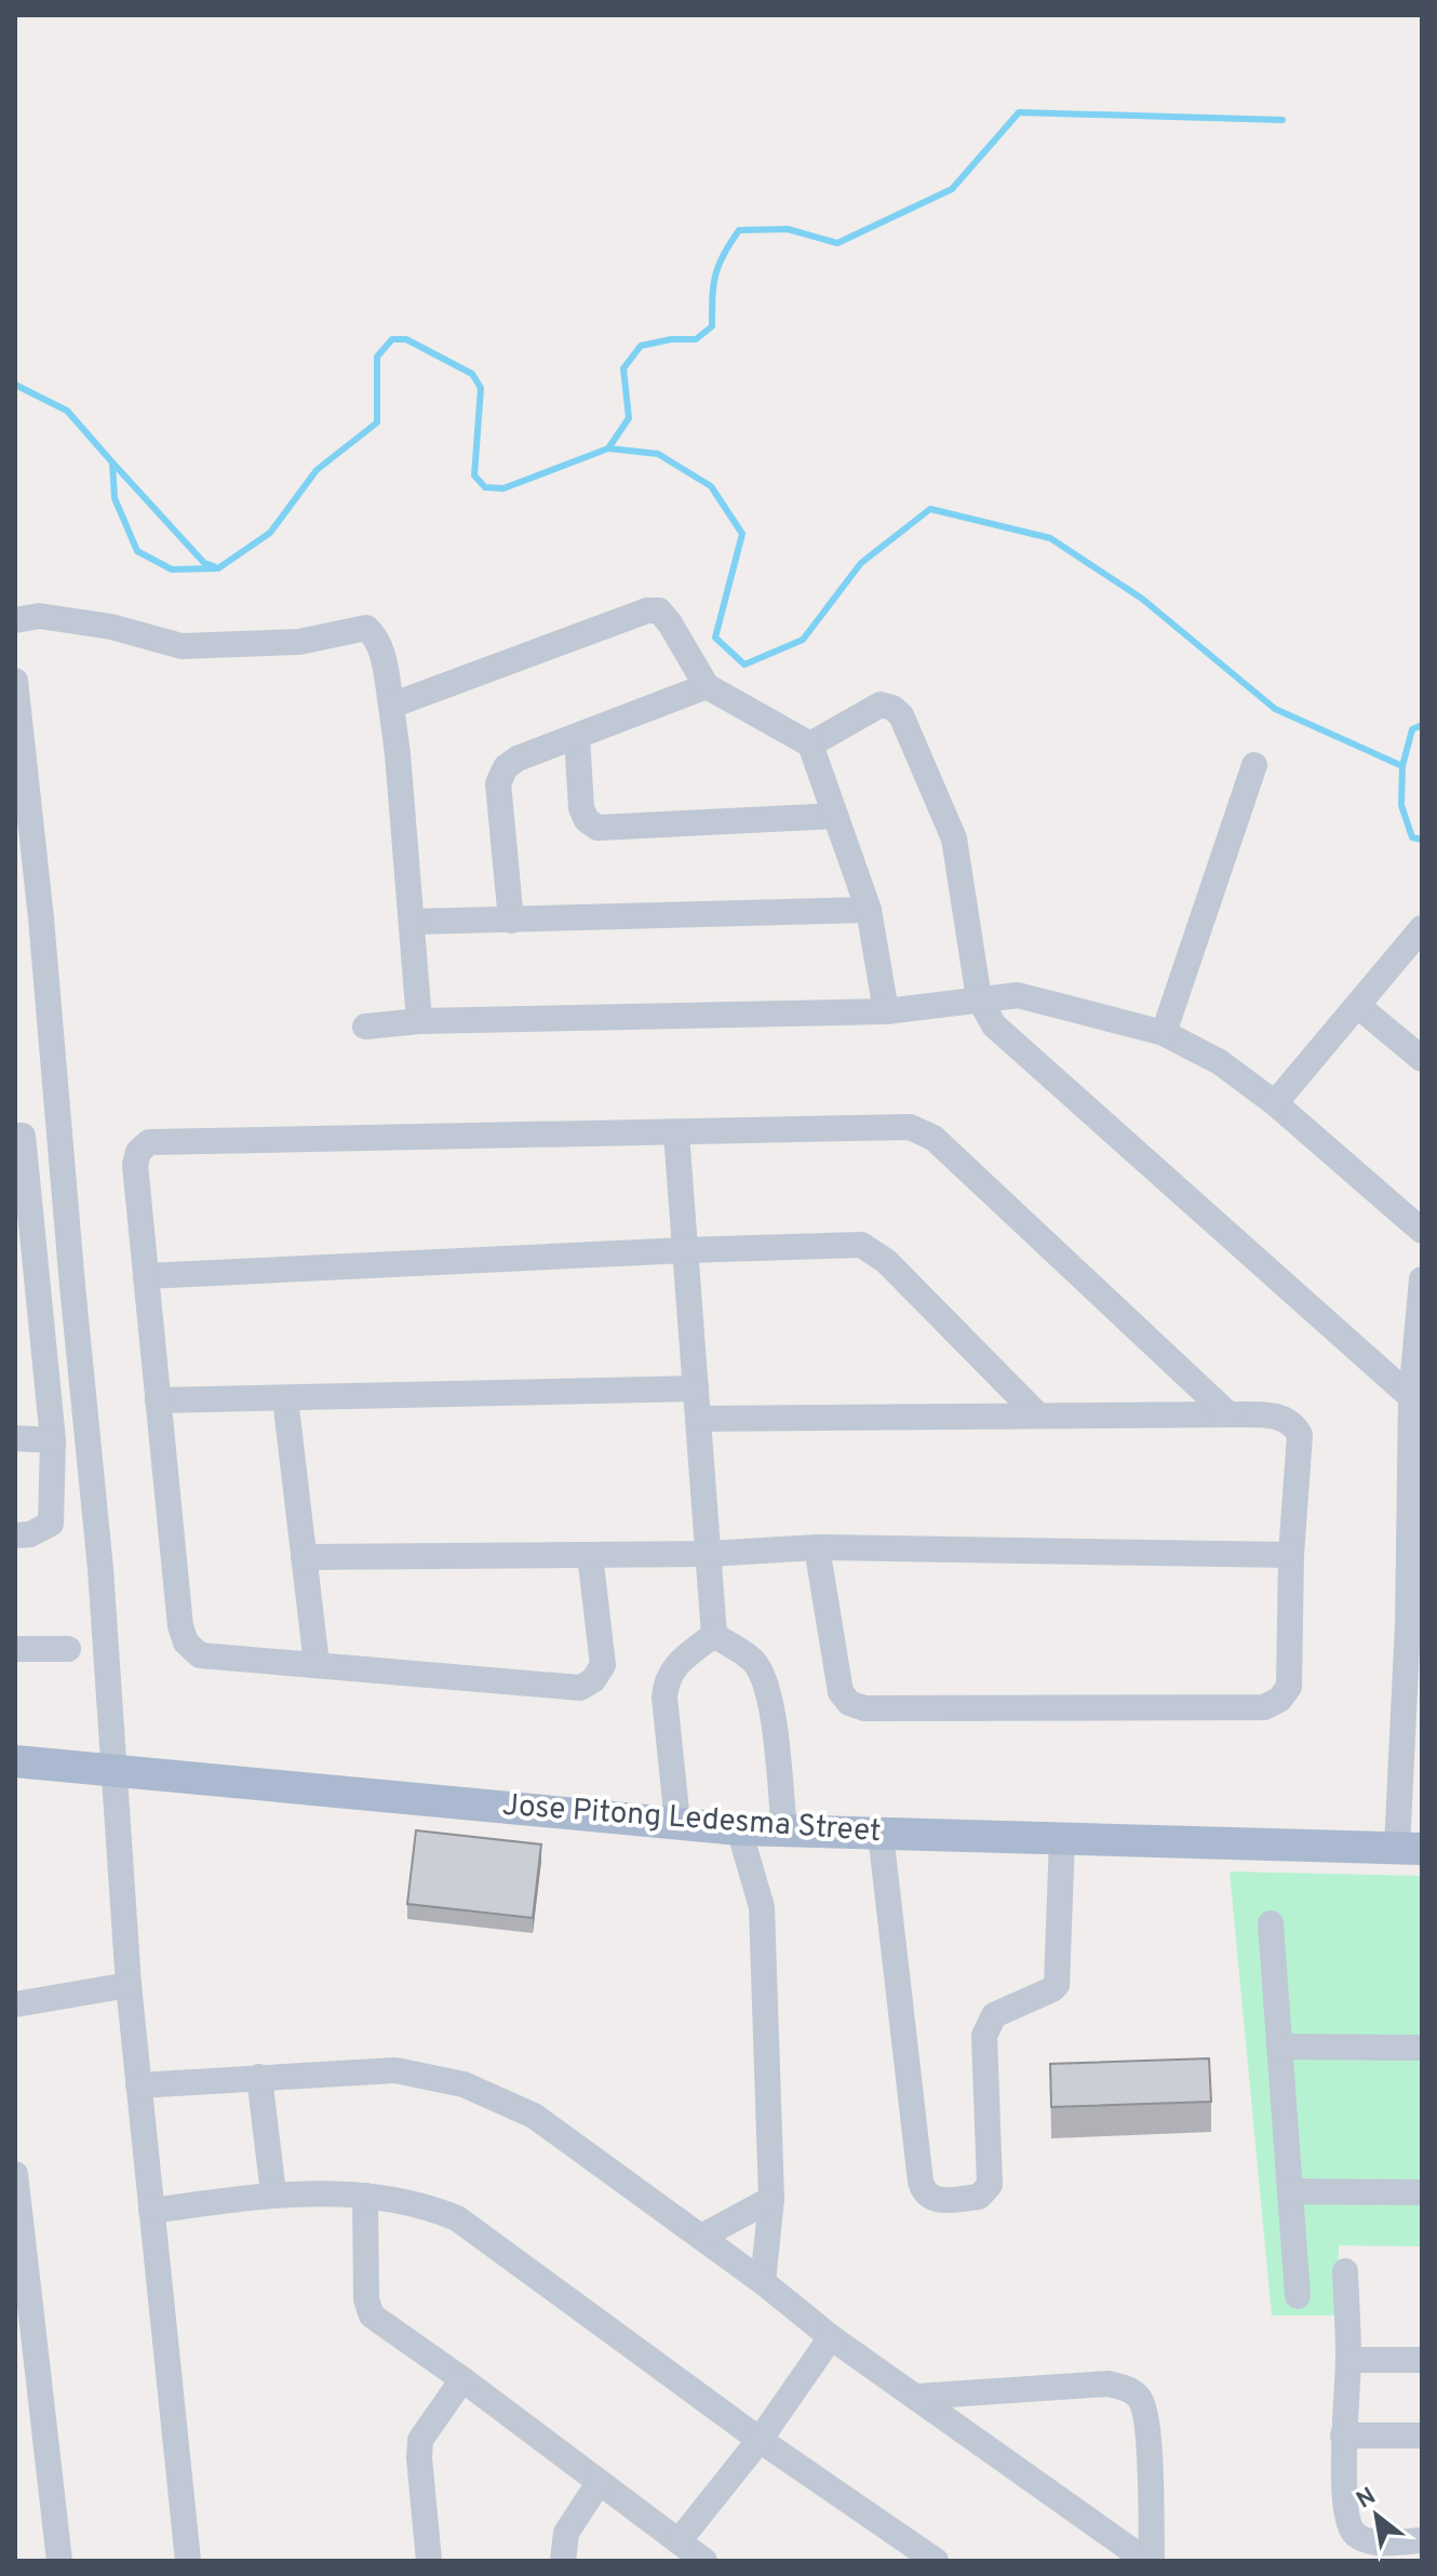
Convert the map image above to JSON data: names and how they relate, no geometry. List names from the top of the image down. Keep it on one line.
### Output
{"streets":{"main road":["Jose Pitong Ledesma Street"]},"north":"top left"}
